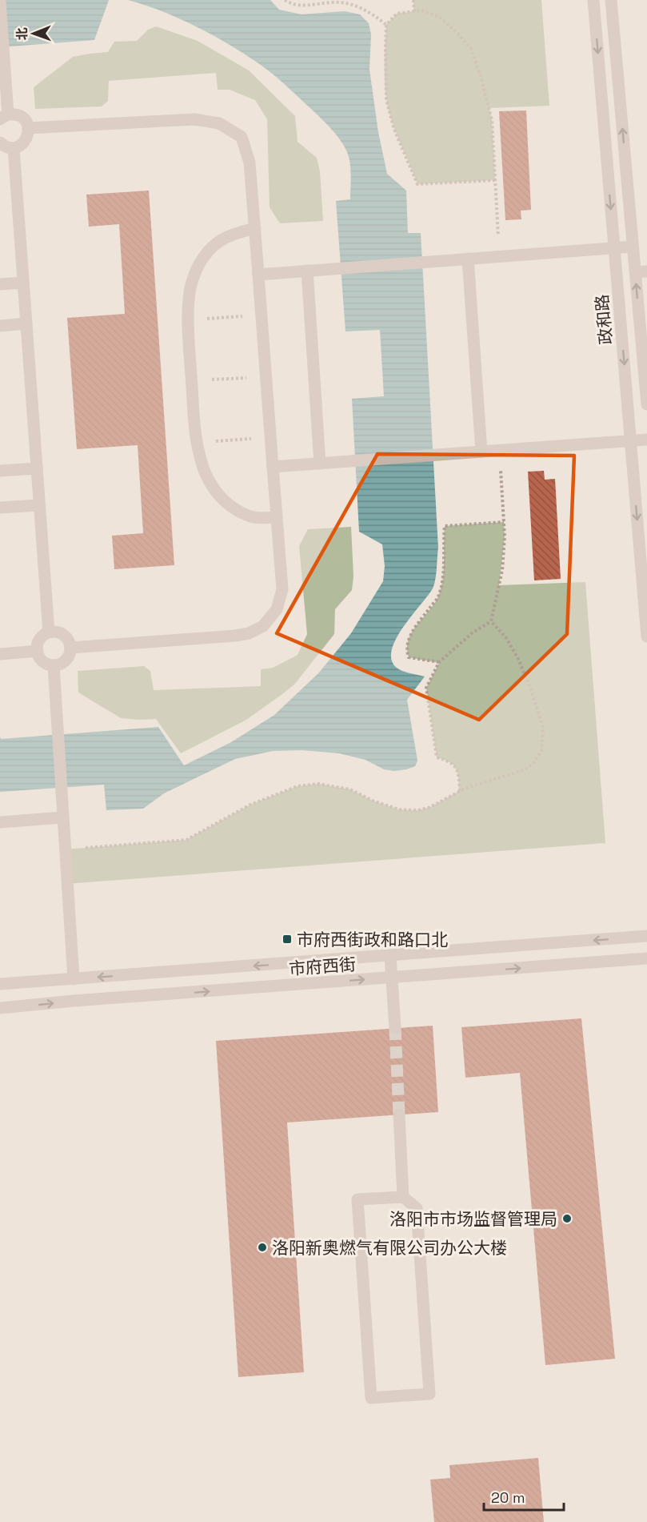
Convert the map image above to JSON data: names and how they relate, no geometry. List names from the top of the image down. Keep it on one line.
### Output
{"streets":{"street":["政和路","市府西街"]},"places":{"transit":["市府西街政和路口北"],"other":["洛阳市市场监督管理局","洛阳新奥燃气有限公司办公大楼"]},"scale_bar":"20 m","north":"left"}
